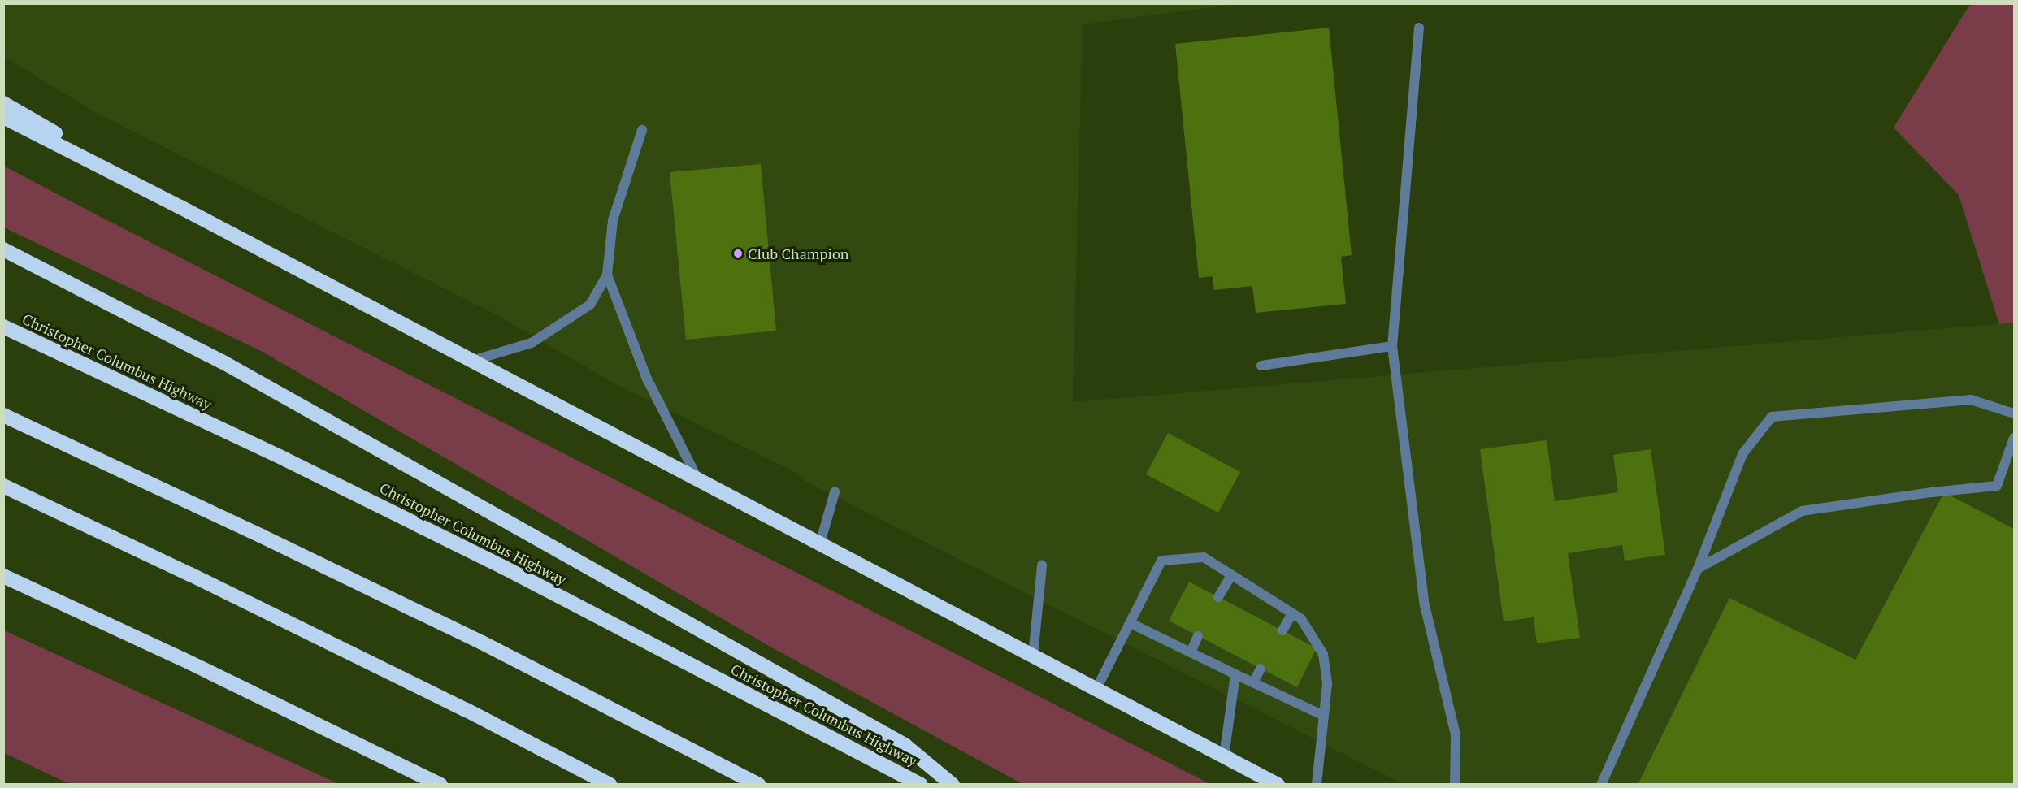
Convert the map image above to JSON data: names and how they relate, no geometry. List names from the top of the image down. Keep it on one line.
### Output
{"streets":{"highway":["Christopher Columbus Highway"]},"places":["Club Champion"]}
